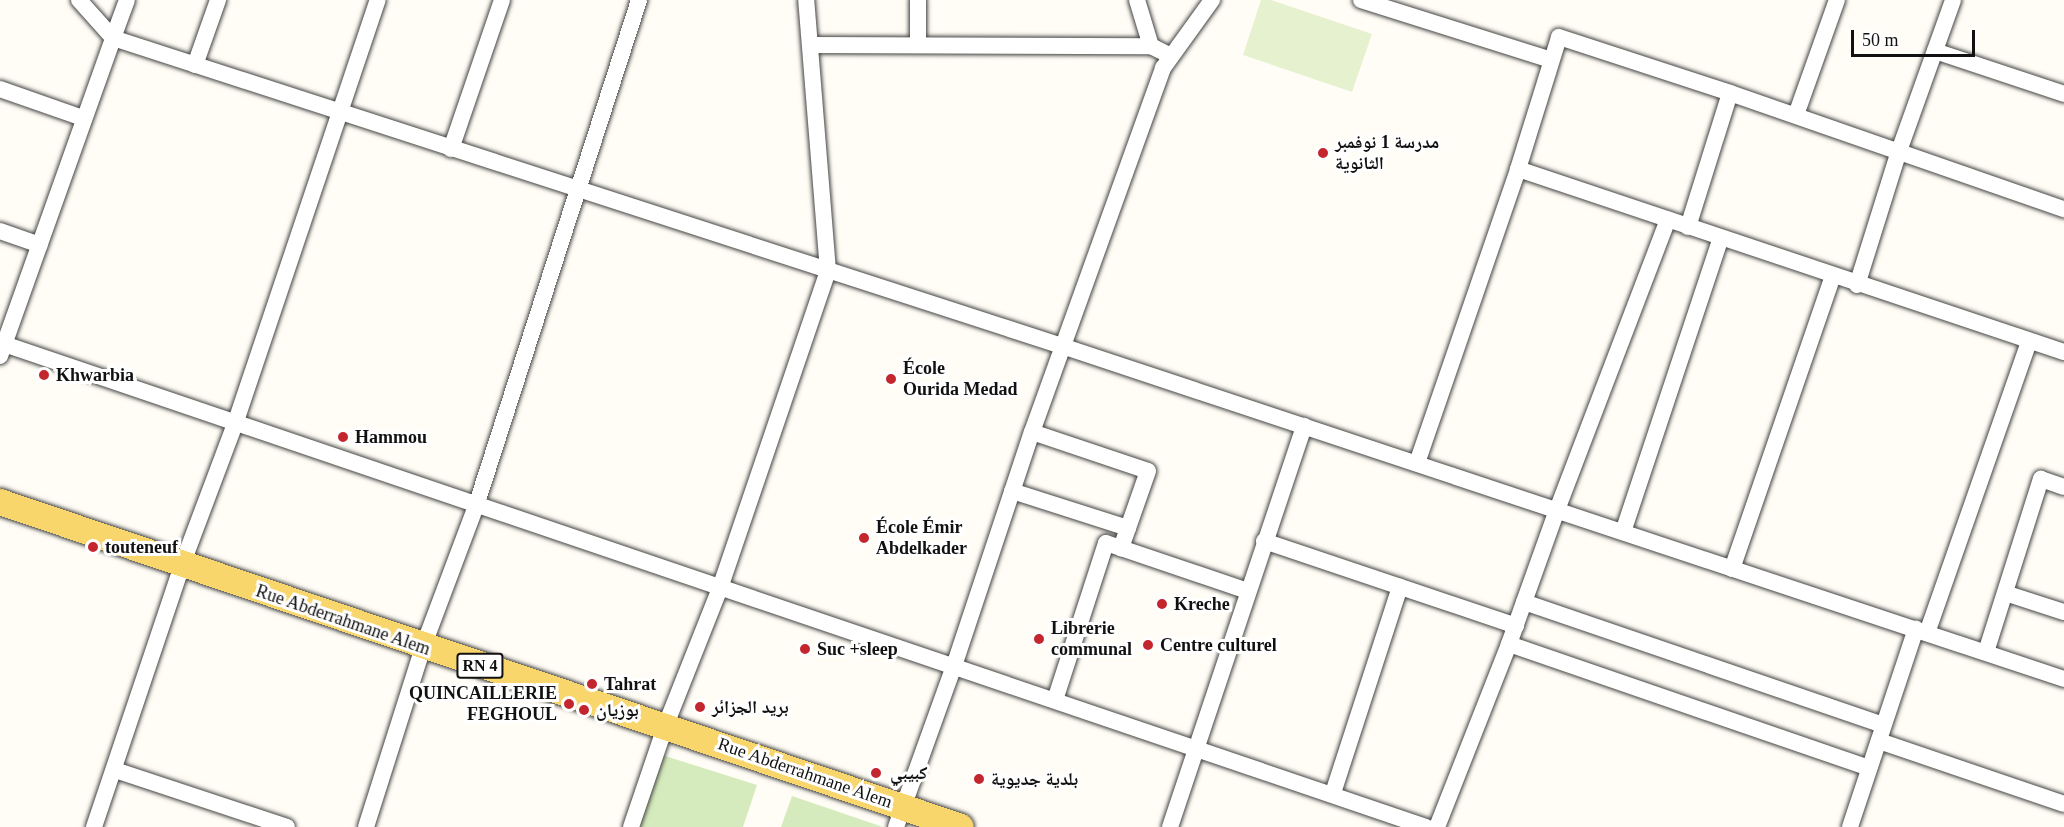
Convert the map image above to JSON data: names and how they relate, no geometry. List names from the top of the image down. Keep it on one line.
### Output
{"streets":{"main road":["Rue Abderrahmane Alem","RN 4"]},"places":["مدرسة 1 نوفمبر الثانوية","Khwarbia","École Ourida Medad","Hammou","École Émir Abdelkader","touteneuf","Kreche","Librerie communal","Centre culturel","Suc +sleep","Tahrat","QUINCAILLERIE FEGHOUL","بريد الجزائر","بوزيان","كبيبي","بلدية جديوية"],"scale_bar":"50 m"}
